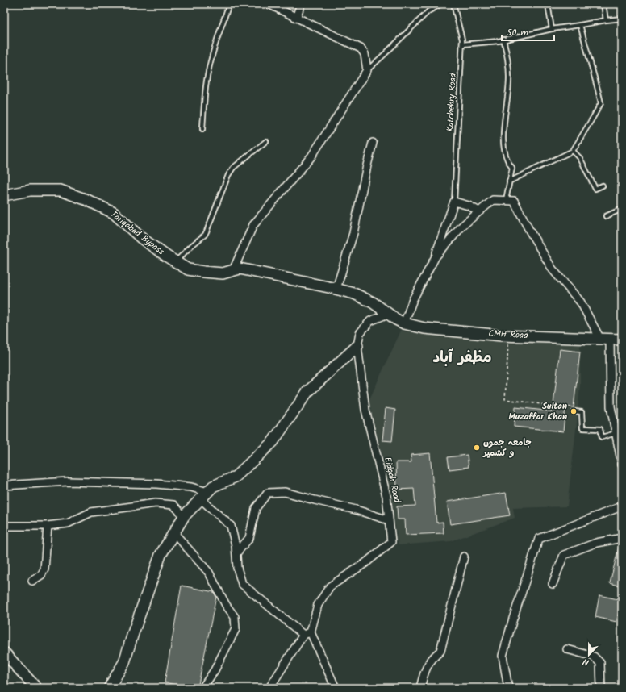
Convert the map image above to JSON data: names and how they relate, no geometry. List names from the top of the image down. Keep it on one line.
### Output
{"streets":{"street":["Tariqabad Bypass","CMH Road","Eidgah Road"],"lane":["Katchehry Road"]},"crossings":[["Tariqabad Bypass","CMH Road"],["Tariqabad Bypass","Eidgah Road"],["CMH Road","Eidgah Road"]],"districts":["مظفر آباد"],"places":["Sultan Muzaffar Khan","جامعہ جموں و کشمیر"],"scale_bar":"50 m","north":"bottom"}
